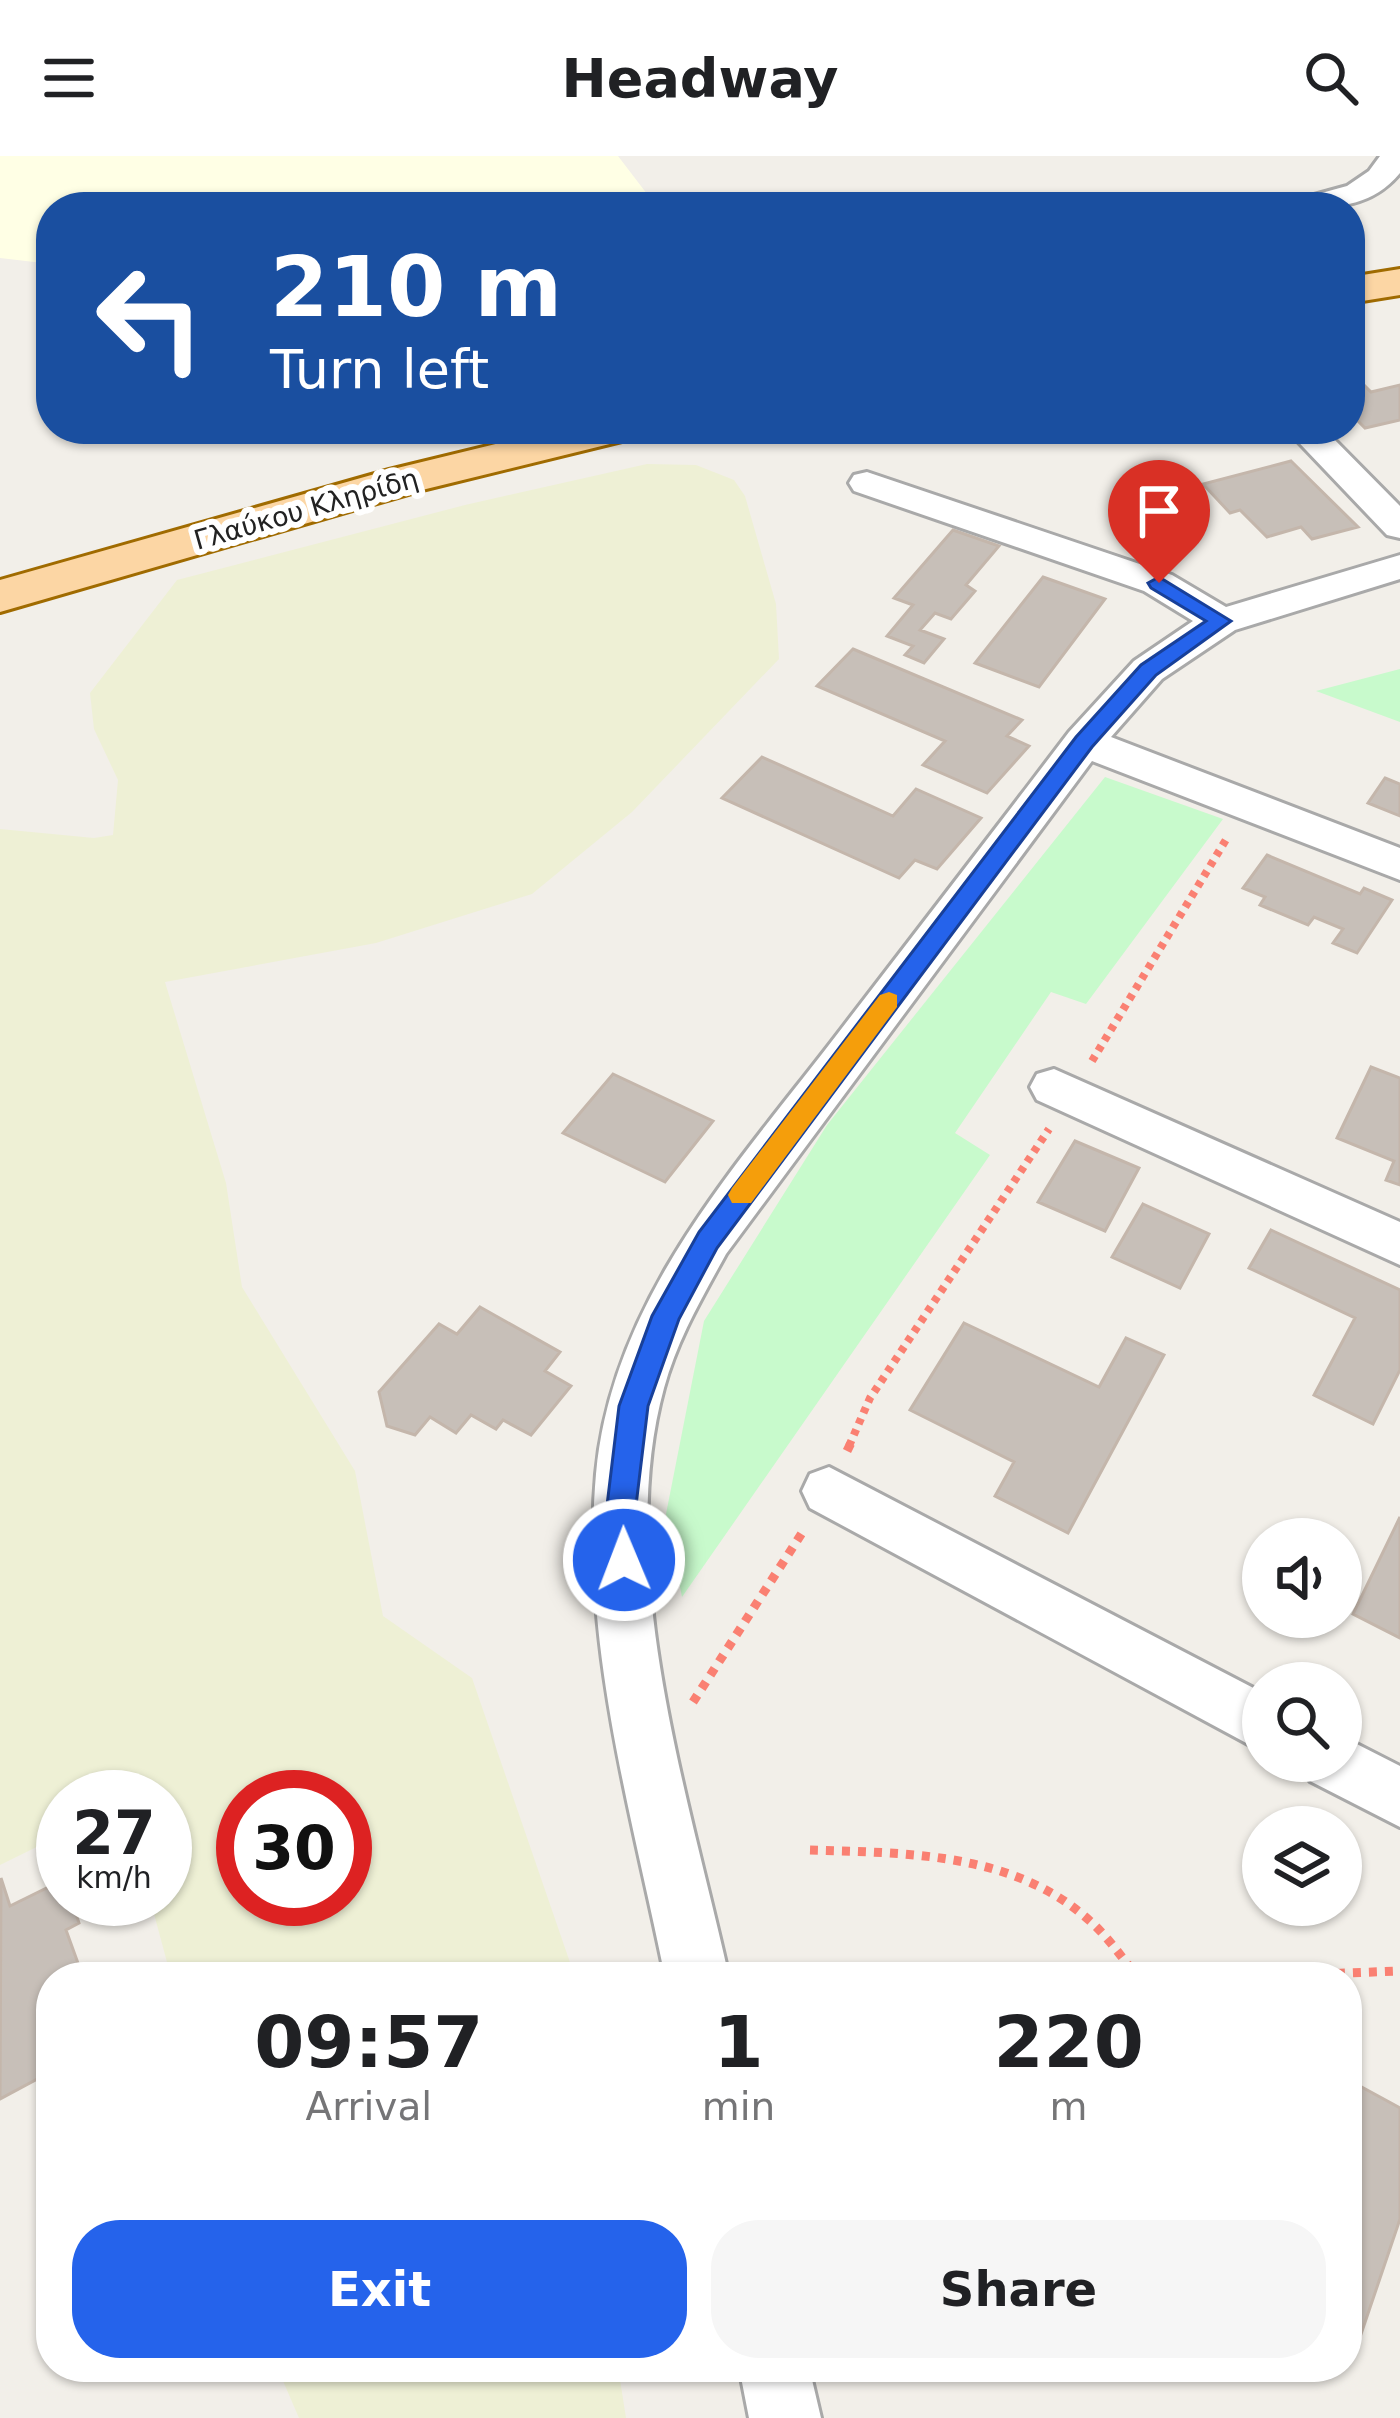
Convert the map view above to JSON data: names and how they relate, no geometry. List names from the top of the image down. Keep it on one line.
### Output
{"streets":{"main road":["Γλαύκου Κληρίδη"]},"page":{"header":"Headway","turn":["210 m","Turn left"],"speed":"27 km/h","limit":"30","eta":["09:57","Arrival","1","min","220","m"],"buttons":["Exit","Share"]}}
